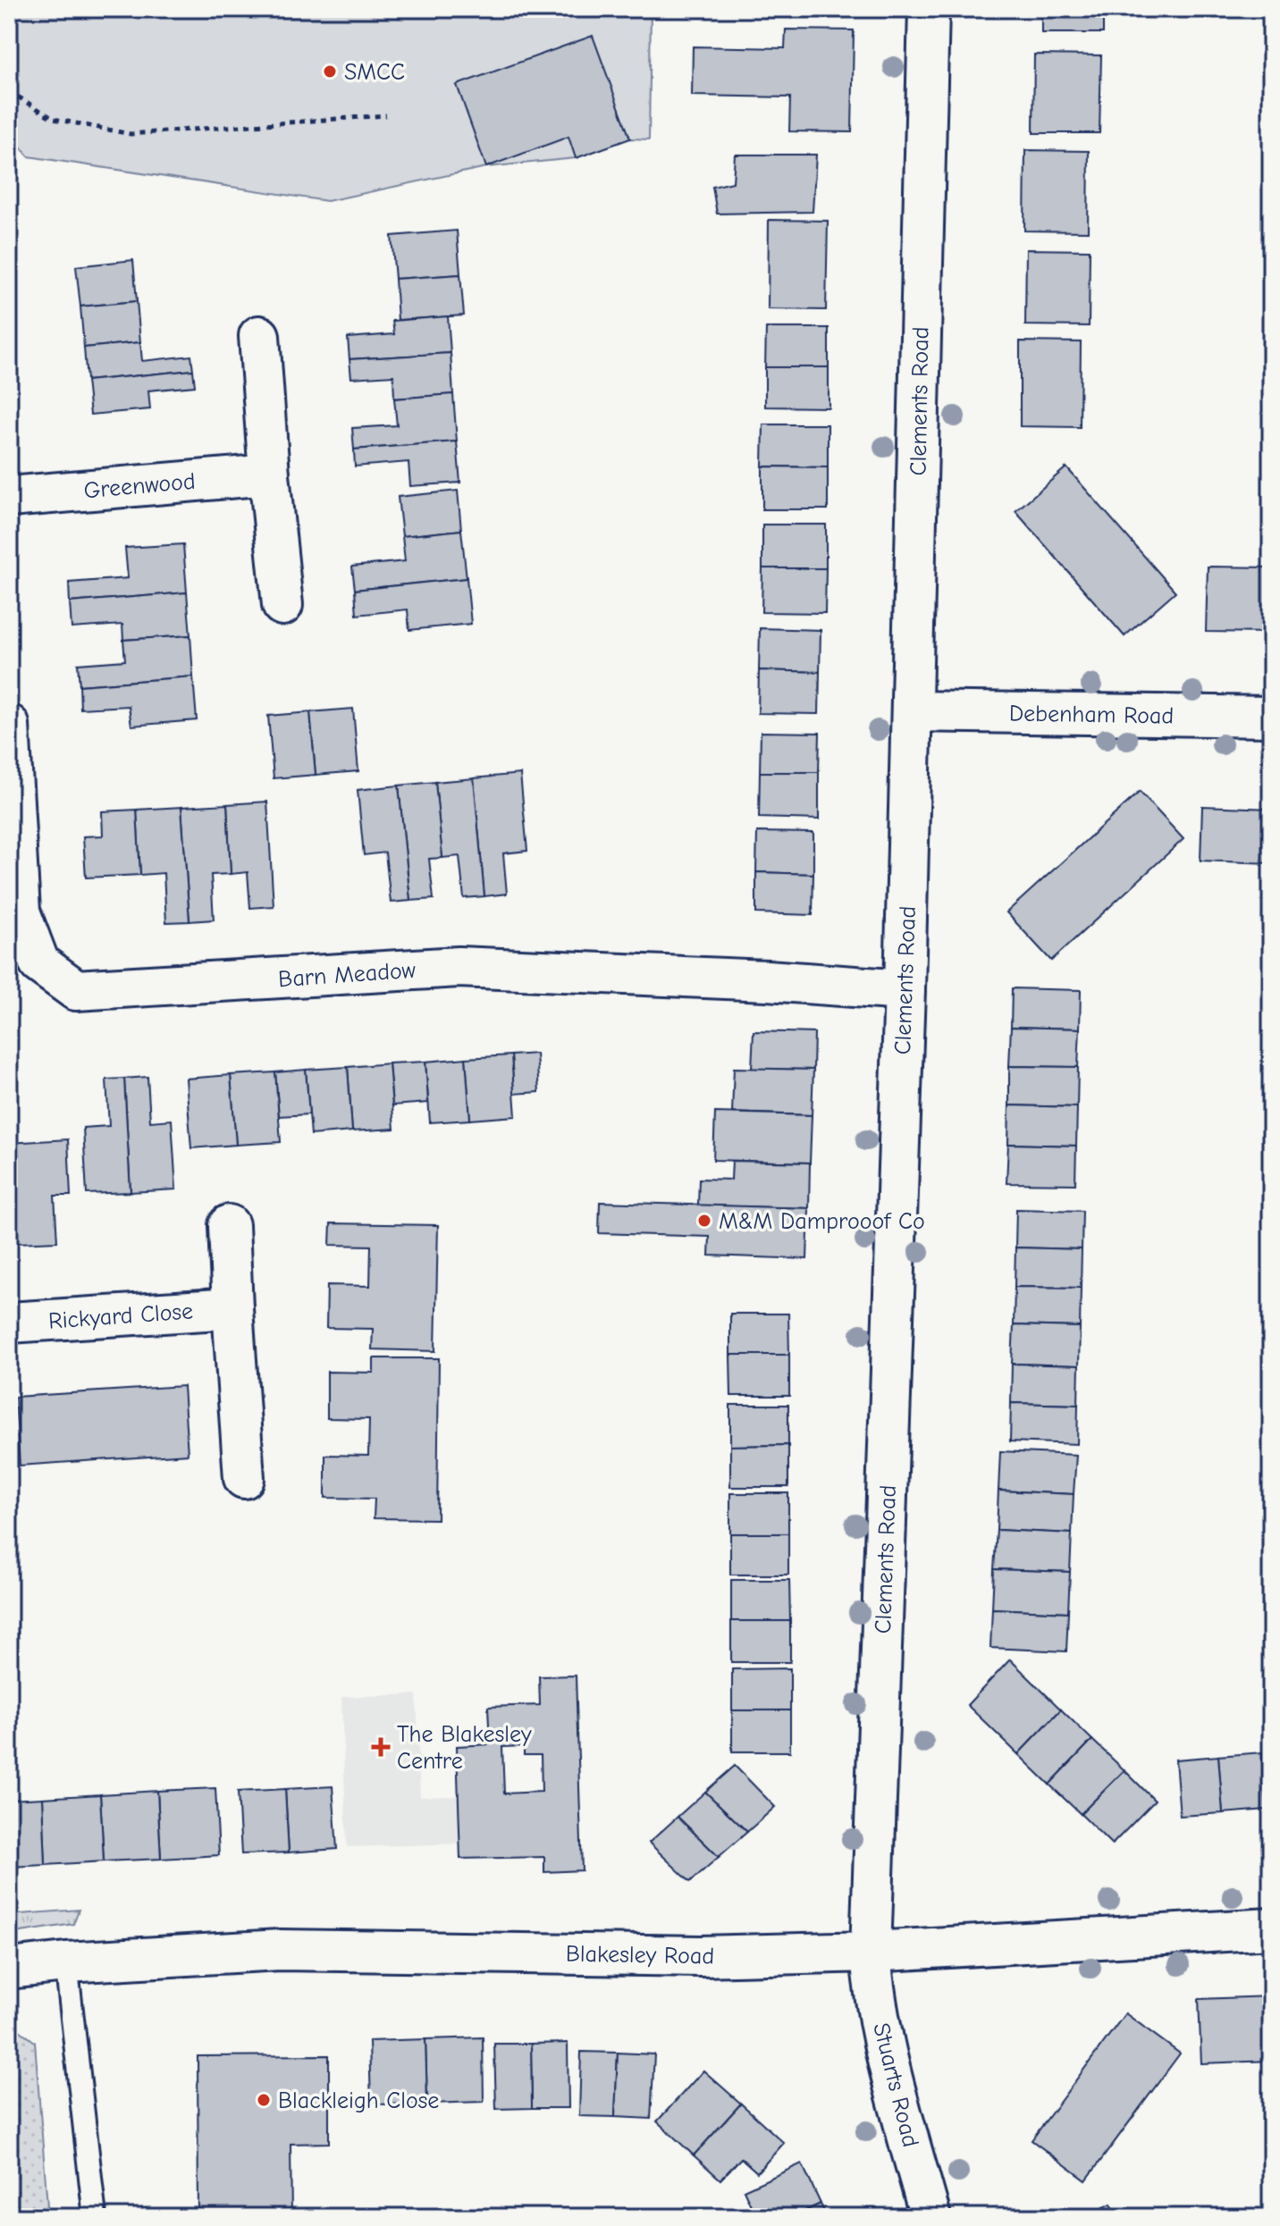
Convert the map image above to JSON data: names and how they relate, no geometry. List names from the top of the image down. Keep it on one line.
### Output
{"streets":{"street":["Clements Road","Greenwood","Debenham Road","Barn Meadow","Rickyard Close","Blakesley Road","Stuarts Road"]},"crossings":[["Clements Road","Debenham Road"],["Clements Road","Barn Meadow"],["Clements Road","Blakesley Road"],["Clements Road","Stuarts Road"],["Blakesley Road","Stuarts Road"]],"places":{"other":["SMCC","M&M Damprooof Co","Blackleigh Close"],"health":["The Blakesley Centre"]}}
